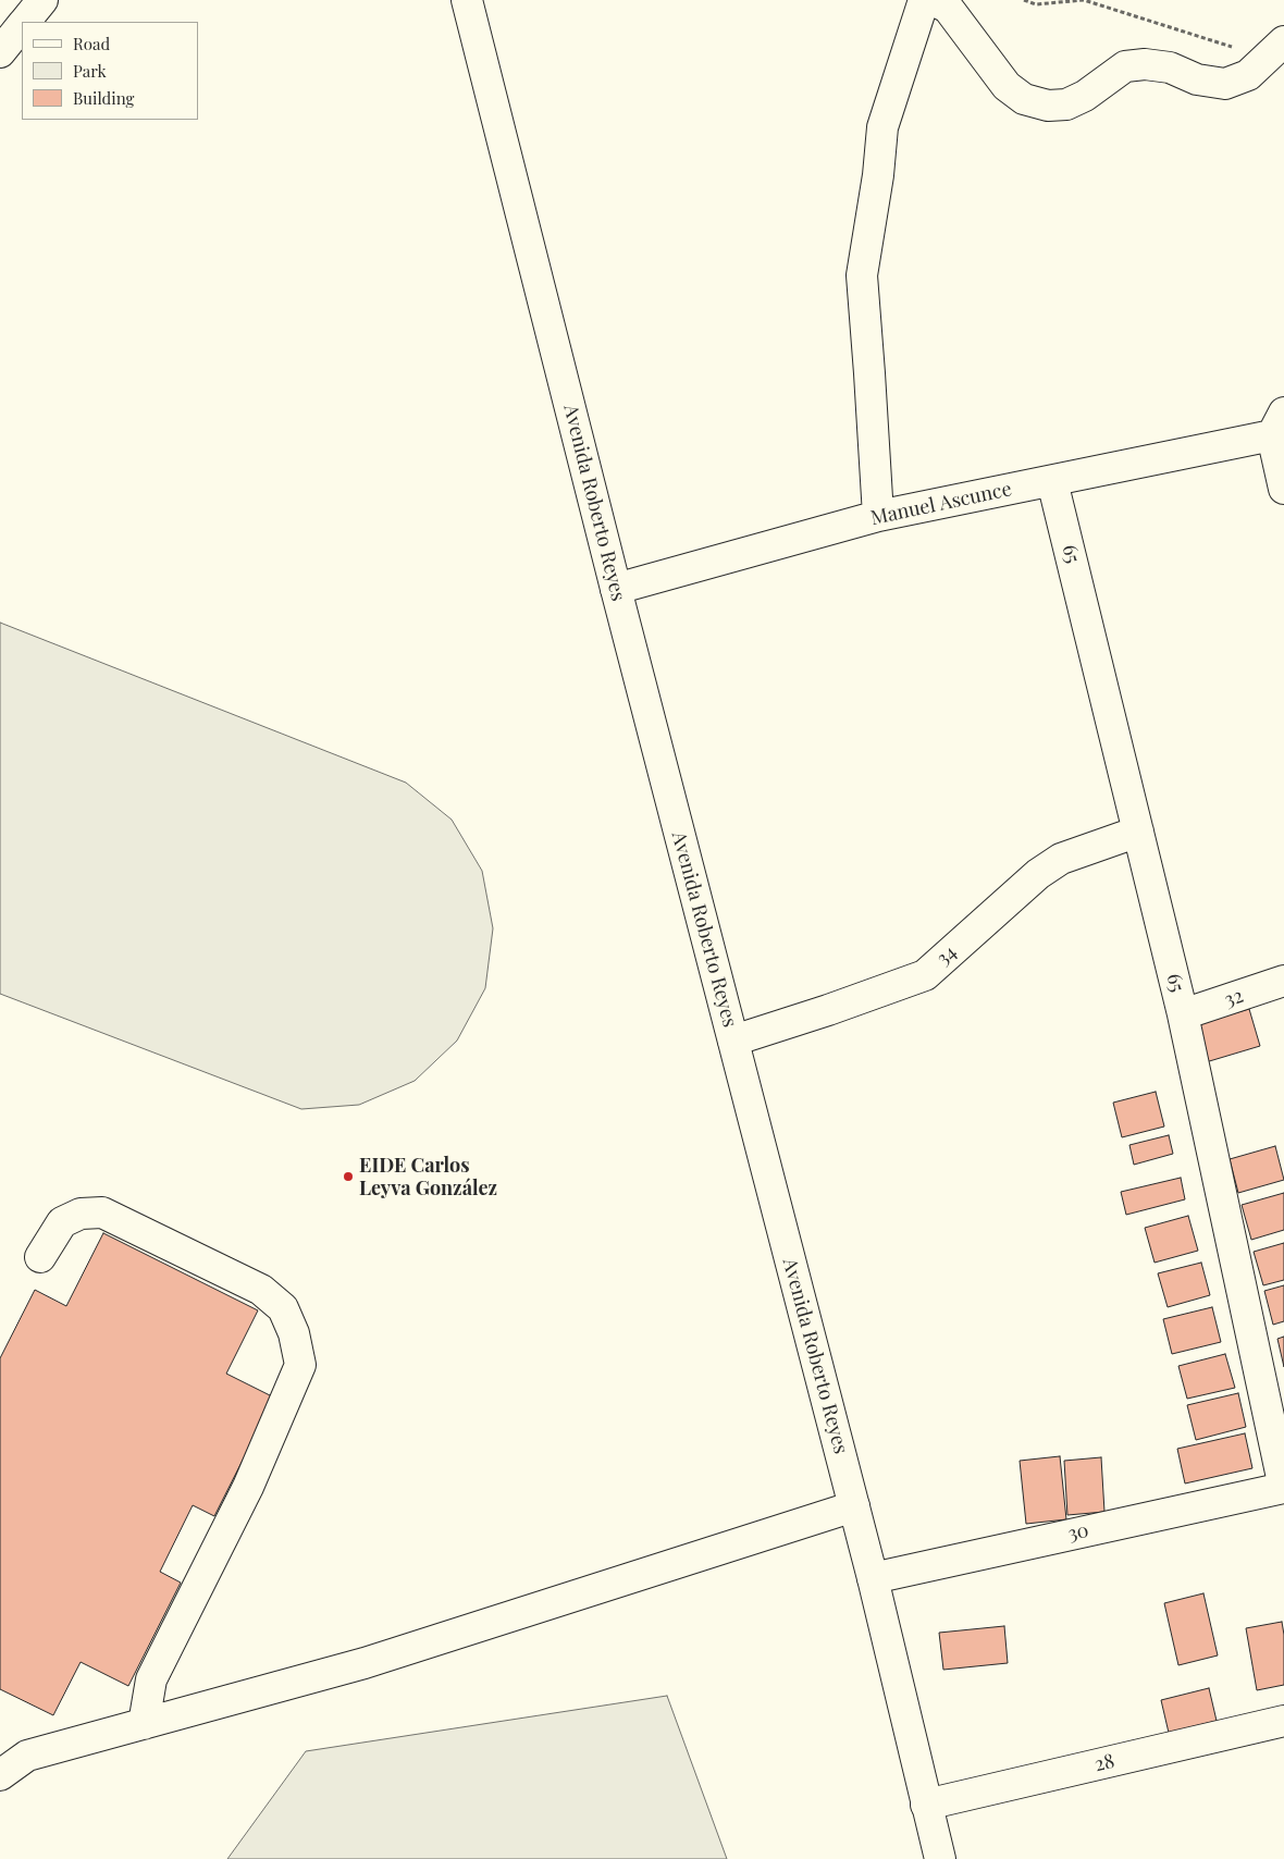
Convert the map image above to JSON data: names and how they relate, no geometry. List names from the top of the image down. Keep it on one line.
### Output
{"streets":{"street":["Avenida Roberto Reyes","Manuel Ascunce","65","34","32","30","28"]},"crossings":[["Avenida Roberto Reyes","Manuel Ascunce"],["Avenida Roberto Reyes","34"],["Avenida Roberto Reyes","30"],["Avenida Roberto Reyes","28"],["Manuel Ascunce","65"],["65","34"],["65","32"],["65","30"]],"places":["EIDE Carlos Leyva González"],"legend":["Road","Park","Building"]}
